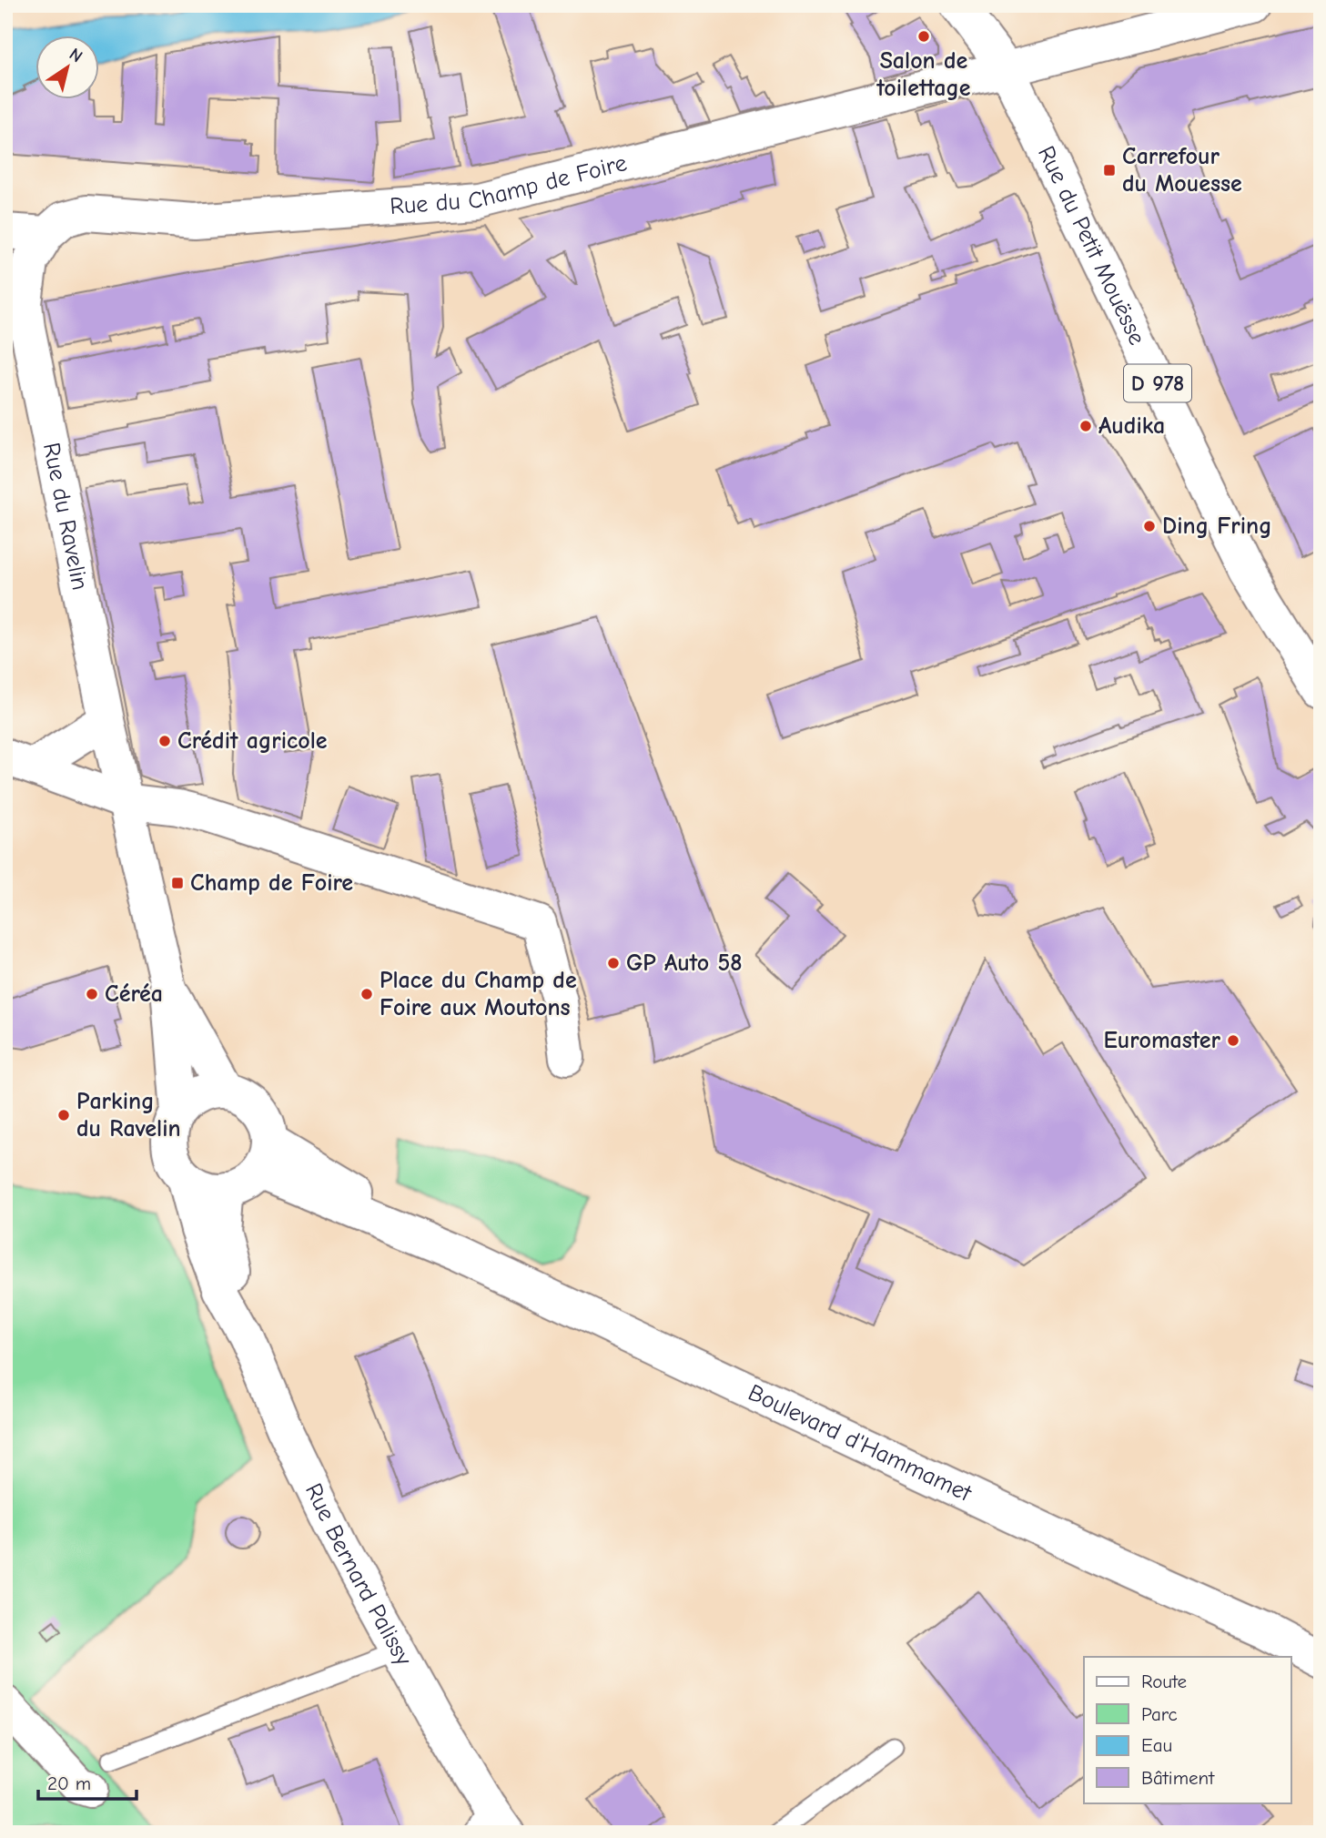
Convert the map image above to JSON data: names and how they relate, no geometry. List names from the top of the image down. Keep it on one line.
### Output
{"streets":{"main road":["Rue du Champ de Foire","Rue du Petit Mouësse","D 978","Rue du Ravelin","Boulevard d'Hammamet","Rue Bernard Palissy"]},"crossings":[["Rue du Champ de Foire","Rue du Petit Mouësse"],["Rue du Champ de Foire","Rue du Ravelin"],["Rue du Ravelin","Boulevard d'Hammamet"],["Rue du Ravelin","Rue Bernard Palissy"],["Boulevard d'Hammamet","Rue Bernard Palissy"]],"places":{"other":["Salon de toilettage","Audika","Ding Fring","Crédit agricole","GP Auto 58","Céréa","Place du Champ de Foire aux Moutons","Euromaster","Parking du Ravelin"],"transit":["Carrefour du Mouesse","Champ de Foire"]},"legend":["Route","Parc","Eau","Bâtiment"],"scale_bar":"20 m","north":"top right"}
